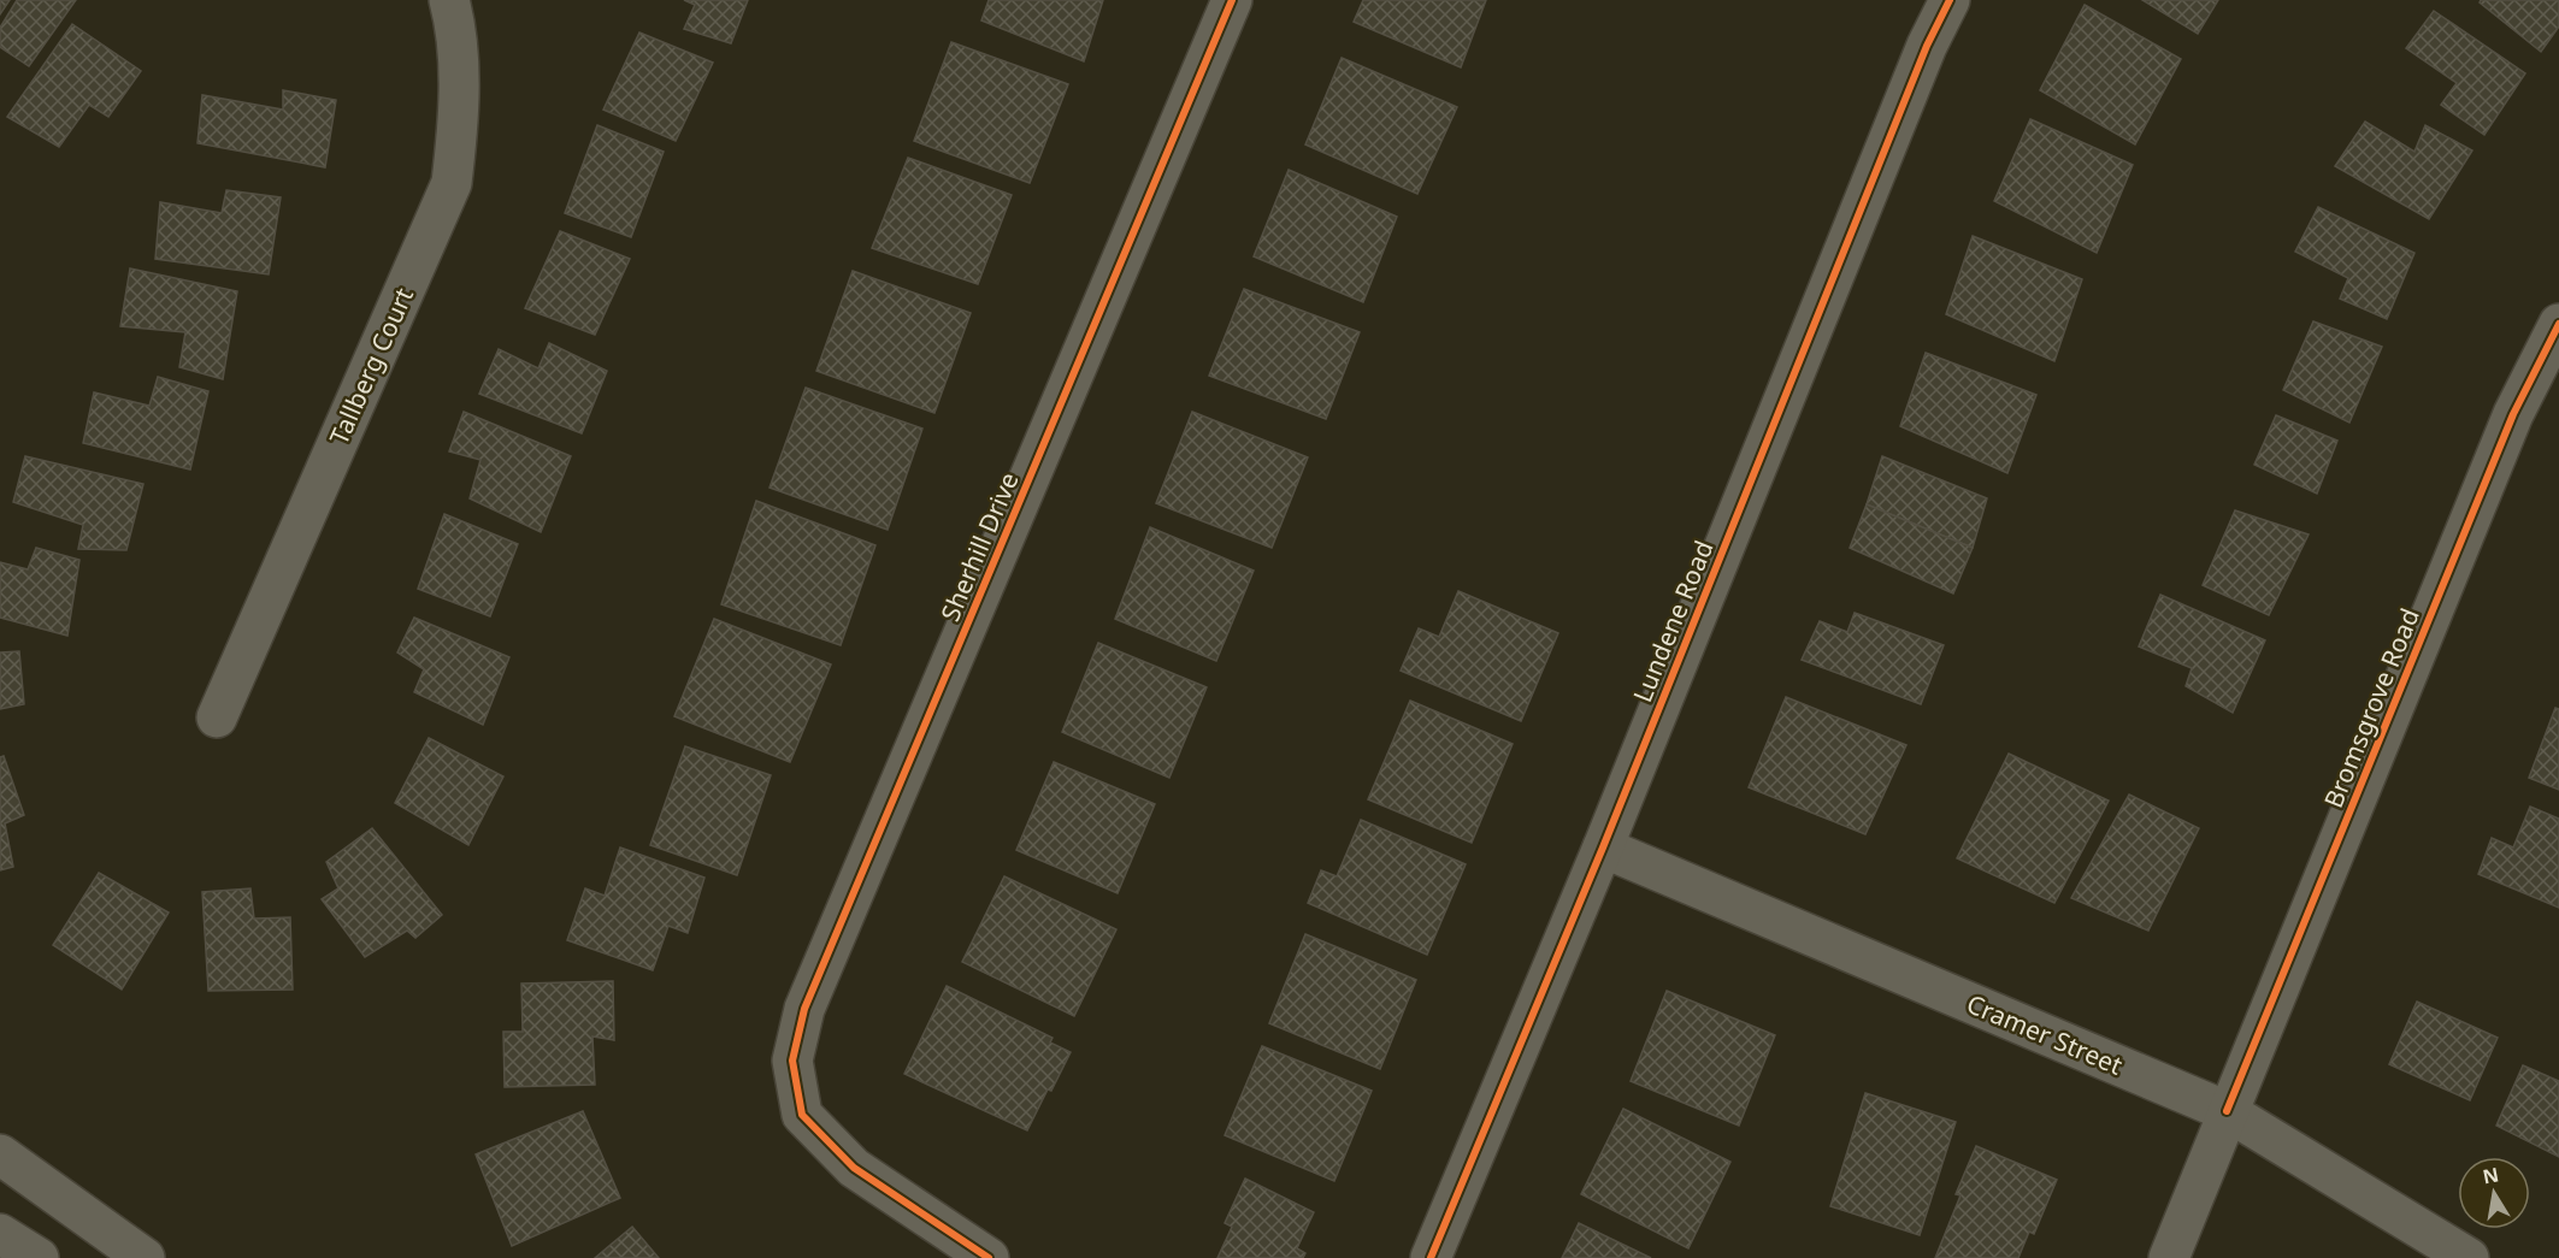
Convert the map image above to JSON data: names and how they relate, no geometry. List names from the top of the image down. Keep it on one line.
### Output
{"streets":{"street":["Tallberg Court","Sherhill Drive","Lundene Road","Bromsgrove Road","Cramer Street"]},"crossings":[["Lundene Road","Cramer Street"],["Bromsgrove Road","Cramer Street"]],"north":"top"}
